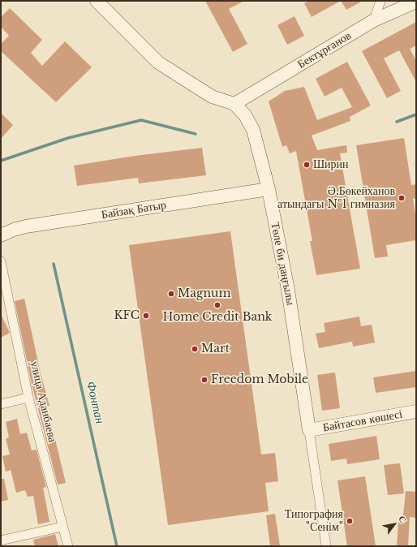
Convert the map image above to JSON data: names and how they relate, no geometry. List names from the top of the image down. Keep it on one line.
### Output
{"streets":{"street":["Бектұрғанов","Байзақ Батыр","Төле би даңғылы","улица Аданбаева","Байтасов көшесі"]},"crossings":[["Бектұрғанов","Төле би даңғылы"],["Байзақ Батыр","Төле би даңғылы"],["Төле би даңғылы","Байтасов көшесі"]],"water":["Фонтан"],"places":["Ширин","Ә.Бөкейханов атындағы №1 гимназия","Magnum","Home Credit Bank","KFC","Mart","Freedom Mobile","Типография \"Сенім\""],"north":"top right"}
